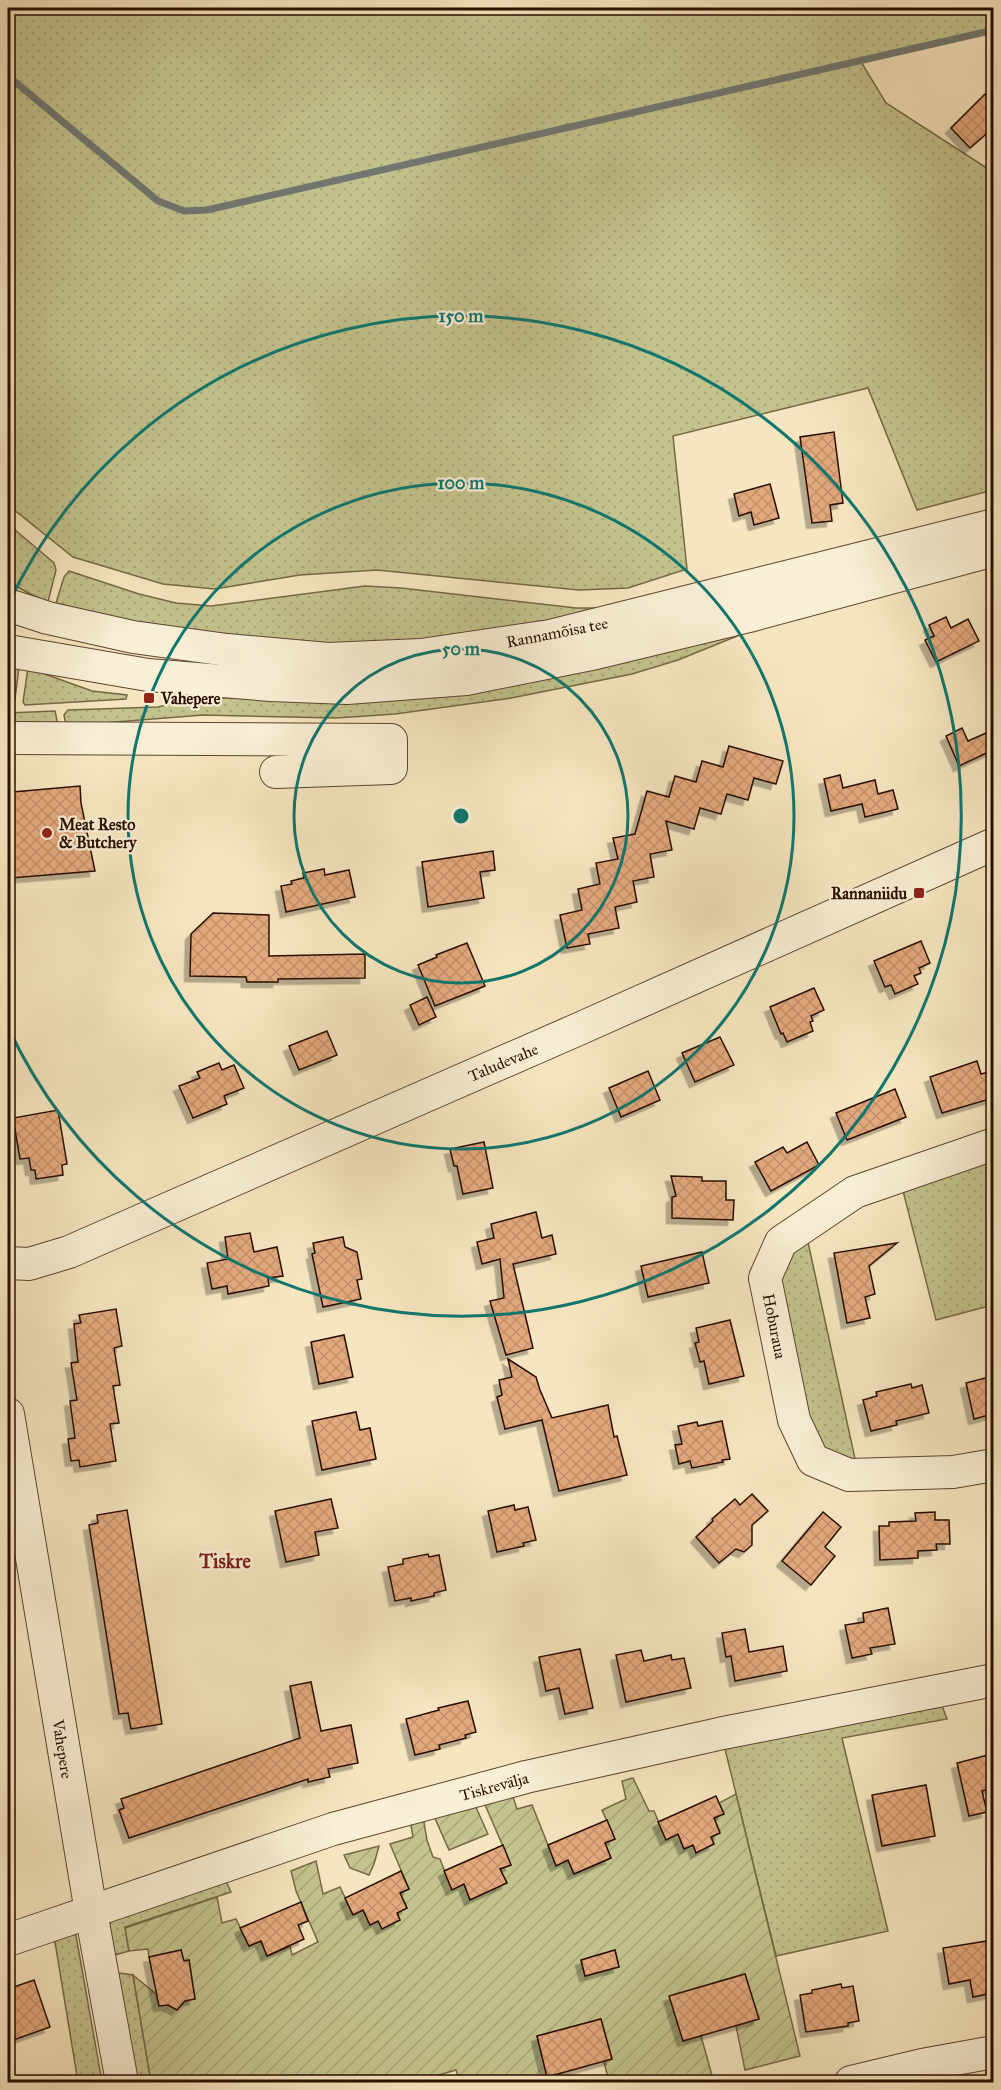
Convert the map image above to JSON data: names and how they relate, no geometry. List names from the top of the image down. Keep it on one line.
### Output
{"streets":{"street":["Rannamõisa tee","Taludevahe","Hoburaua","Vahepere","Tiskrevälja"]},"crossings":[["Vahepere","Tiskrevälja"]],"districts":["Tiskre"],"places":{"transit":["Vahepere","Rannaniidu"],"other":["Meat Resto & Butchery"]},"rings":["150 m","100 m","50 m"]}
